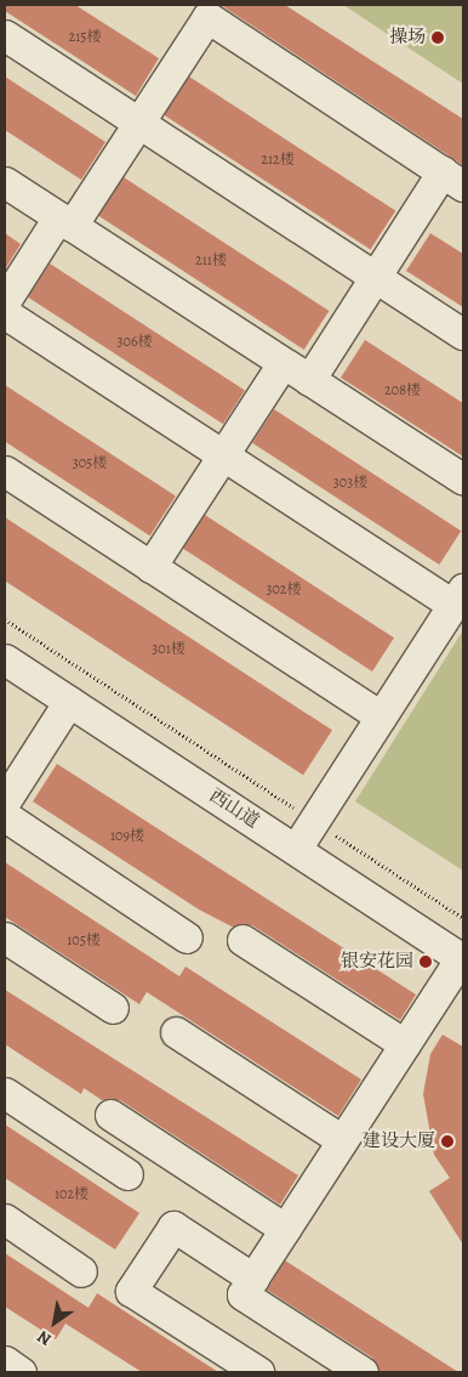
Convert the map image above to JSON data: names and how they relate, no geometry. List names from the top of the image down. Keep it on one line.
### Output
{"streets":{"street":["西山道"]},"places":["操场","银安花园","建设大厦"],"house_numbers":["215楼","212楼","211楼","306楼","208楼","305楼","303楼","302楼","301楼","109楼","105楼","102楼"],"north":"bottom left"}
